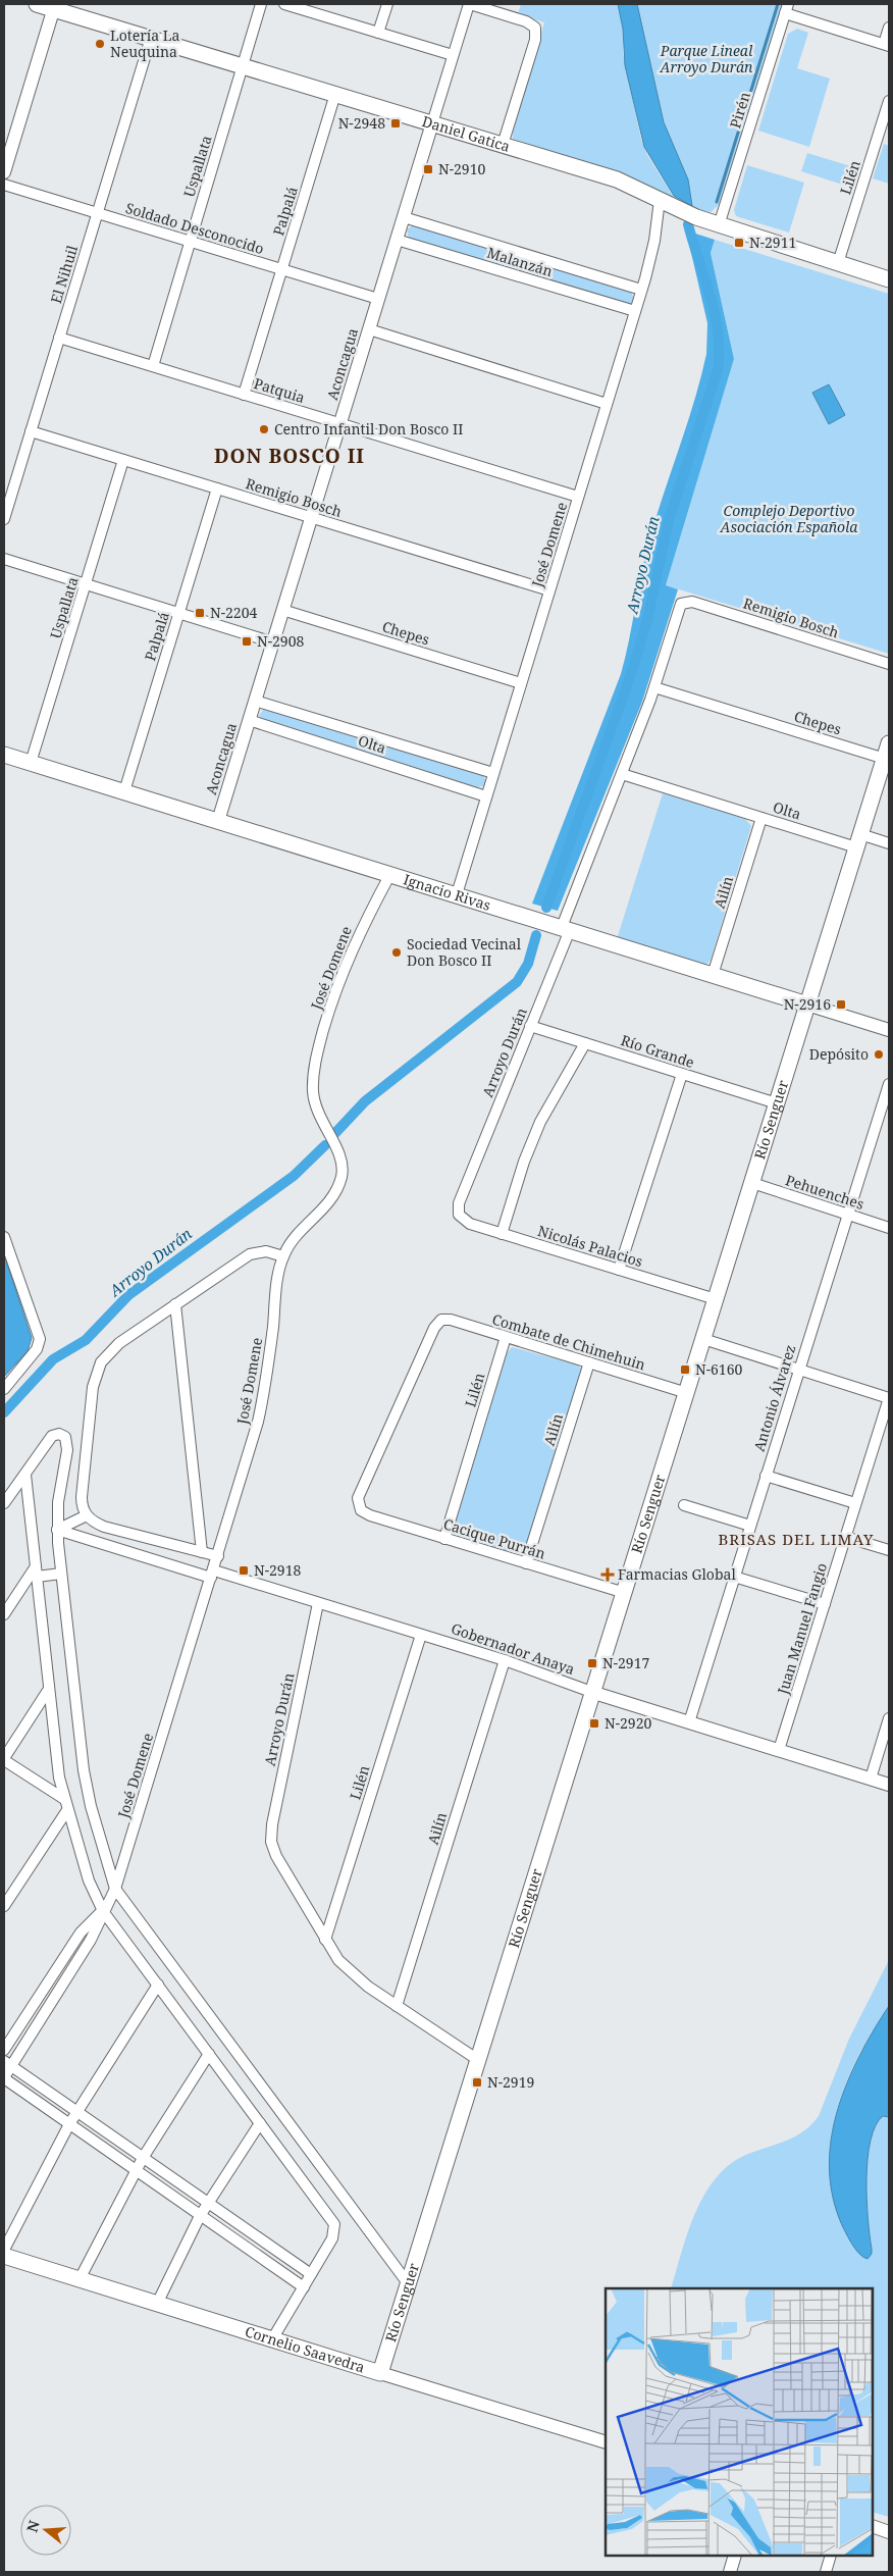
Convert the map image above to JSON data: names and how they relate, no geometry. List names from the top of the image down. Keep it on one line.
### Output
{"streets":{"main road":["Daniel Gatica","Ignacio Rivas","Río Senguer","Cornelio Saavedra"],"street":["Pirén","Uspallata","Lilén","Palpalá","Soldado Desconocido","Malanzán","El Nihuil","Aconcagua","Patquia","Remigio Bosch","José Domene","Chepes","Olta","Ailín","Río Grande","Arroyo Durán","Pehuenches","Nicolás Palacios","Combate de Chimehuin","Antonio Álvarez","Cacique Purrán","Juan Manuel Fangio","Gobernador Anaya"]},"crossings":[["Pirén","Daniel Gatica"],["Daniel Gatica","Uspallata"],["Daniel Gatica","Lilén"],["Daniel Gatica","Palpalá"],["Daniel Gatica","El Nihuil"],["Daniel Gatica","Aconcagua"],["Daniel Gatica","José Domene"],["Uspallata","Soldado Desconocido"],["Uspallata","Patquia"],["Uspallata","Remigio Bosch"],["Uspallata","Ignacio Rivas"],["Lilén","Arroyo Durán"],["Lilén","Combate de Chimehuin"],["Lilén","Cacique Purrán"],["Lilén","Gobernador Anaya"],["Palpalá","Soldado Desconocido"],["Palpalá","Patquia"],["Palpalá","Remigio Bosch"],["Palpalá","Ignacio Rivas"],["Soldado Desconocido","El Nihuil"],["Soldado Desconocido","Aconcagua"],["Malanzán","Aconcagua"],["Malanzán","José Domene"],["El Nihuil","Patquia"],["El Nihuil","Remigio Bosch"],["Aconcagua","Patquia"],["Aconcagua","Remigio Bosch"],["Aconcagua","Chepes"],["Aconcagua","Olta"],["Aconcagua","Ignacio Rivas"],["Patquia","José Domene"],["Remigio Bosch","José Domene"],["Remigio Bosch","Arroyo Durán"],["José Domene","Chepes"],["José Domene","Olta"],["José Domene","Ignacio Rivas"],["José Domene","Gobernador Anaya"],["Chepes","Arroyo Durán"],["Chepes","Río Senguer"],["Olta","Ailín"],["Olta","Arroyo Durán"],["Olta","Río Senguer"],["Ignacio Rivas","Ailín"],["Ignacio Rivas","Arroyo Durán"],["Ignacio Rivas","Río Senguer"],["Ailín","Combate de Chimehuin"],["Ailín","Cacique Purrán"],["Ailín","Gobernador Anaya"],["Río Grande","Arroyo Durán"],["Río Grande","Río Senguer"],["Arroyo Durán","Nicolás Palacios"],["Arroyo Durán","Gobernador Anaya"],["Río Senguer","Pehuenches"],["Río Senguer","Nicolás Palacios"],["Río Senguer","Combate de Chimehuin"],["Río Senguer","Cacique Purrán"],["Río Senguer","Gobernador Anaya"],["Río Senguer","Cornelio Saavedra"],["Pehuenches","Antonio Álvarez"],["Combate de Chimehuin","Cacique Purrán"],["Antonio Álvarez","Gobernador Anaya"],["Juan Manuel Fangio","Gobernador Anaya"]],"districts":["DON BOSCO II","BRISAS DEL LIMAY"],"water":["Arroyo Durán"],"parks":["Parque Lineal Arroyo Durán","Complejo Deportivo Asociación Española"],"places":{"other":["Lotería La Neuquina","Centro Infantil Don Bosco II","Sociedad Vecinal Don Bosco II","Depósito"],"transit":["N-2948","N-2910","N-2911","N-2204","N-2908","N-2916","N-6160","N-2918","N-2917","N-2920","N-2919"],"health":["Farmacias Global"]},"north":"left"}
